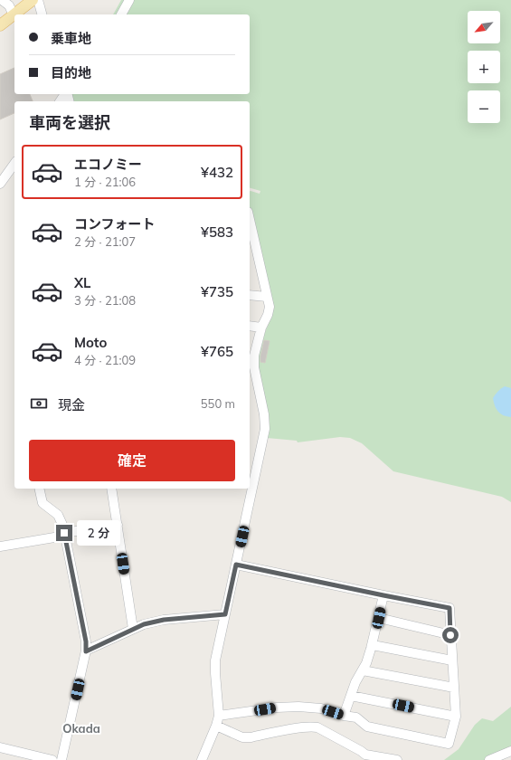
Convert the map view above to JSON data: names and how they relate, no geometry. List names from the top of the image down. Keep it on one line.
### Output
{"districts":["Okada"],"north":"bottom left","page":{"map_buttons":["+","−"],"banner":["乗車地","目的地"],"heading":"車両を選択","list":[{"name":"エコノミー","note":"1 分 · 21:06","value":"¥432"},{"name":"コンフォート","note":"2 分 · 21:07","value":"¥583"},{"name":"XL","note":"3 分 · 21:08","value":"¥735"},{"name":"Moto","note":"4 分 · 21:09","value":"¥765"}],"pay":["現金","550 m"],"buttons":"確定","bubble":"2 分"}}
